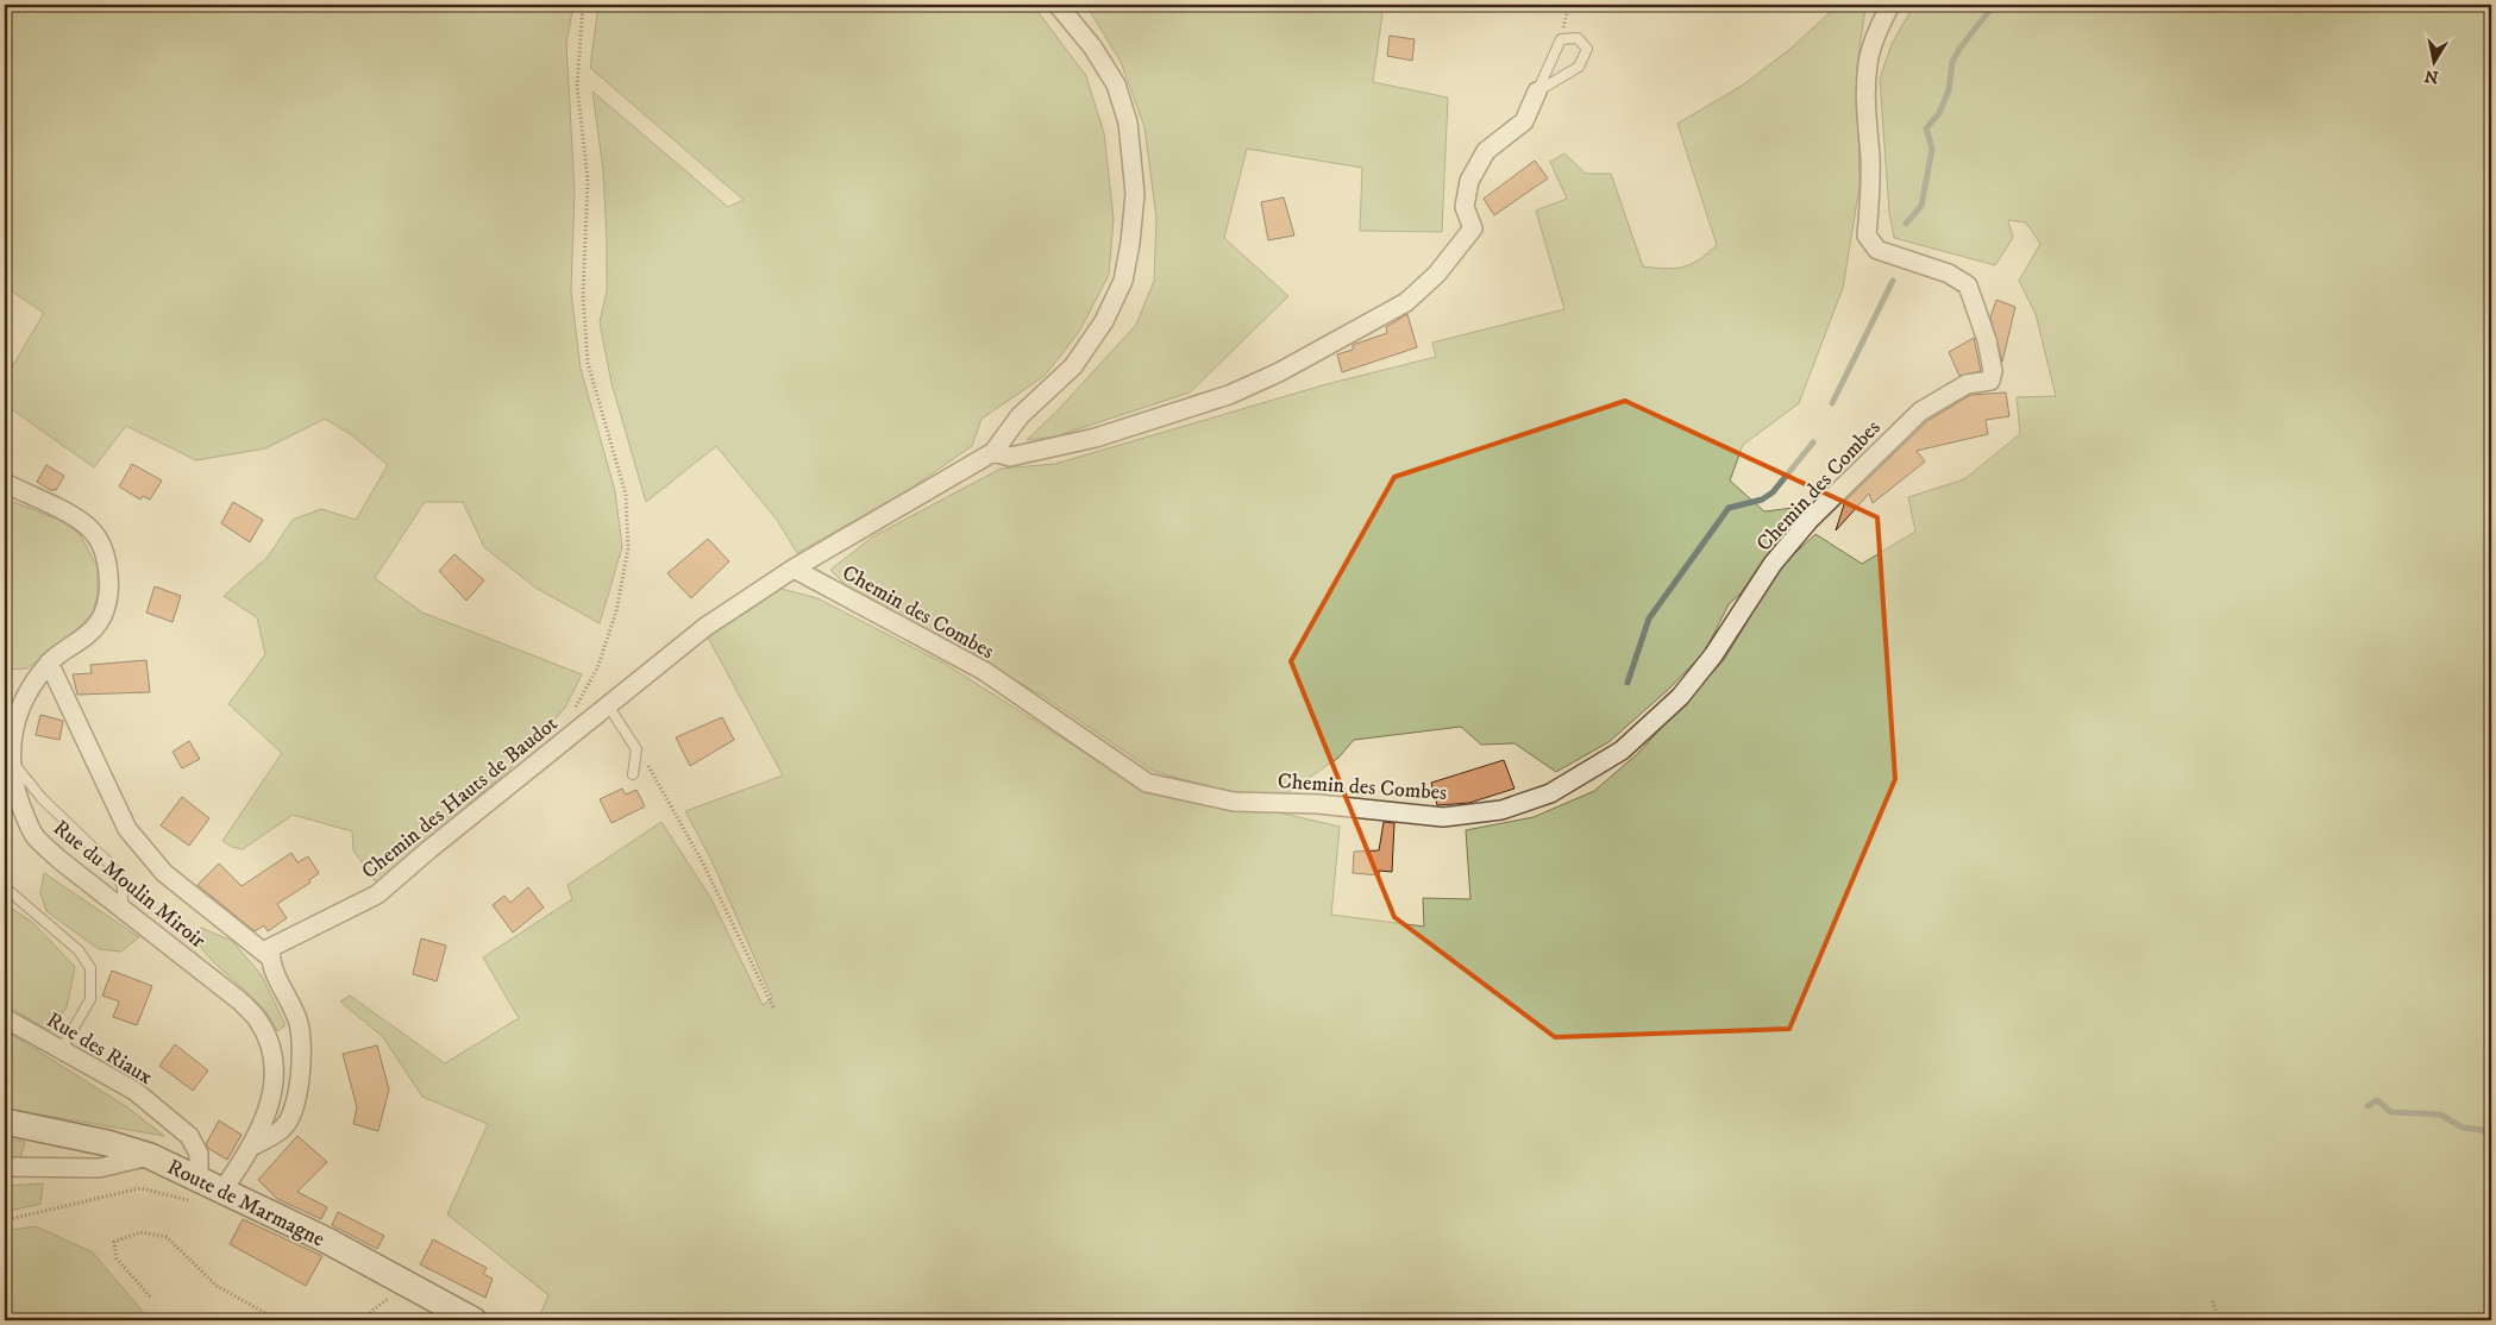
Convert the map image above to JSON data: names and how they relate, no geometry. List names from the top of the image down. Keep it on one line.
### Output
{"streets":{"street":["Chemin des Combes","Chemin des Hauts de Baudot","Rue du Moulin Miroir","Rue des Riaux","Route de Marmagne"]},"crossings":[["Chemin des Combes","Chemin des Hauts de Baudot"],["Rue du Moulin Miroir","Route de Marmagne"],["Rue des Riaux","Route de Marmagne"]],"north":"bottom"}
